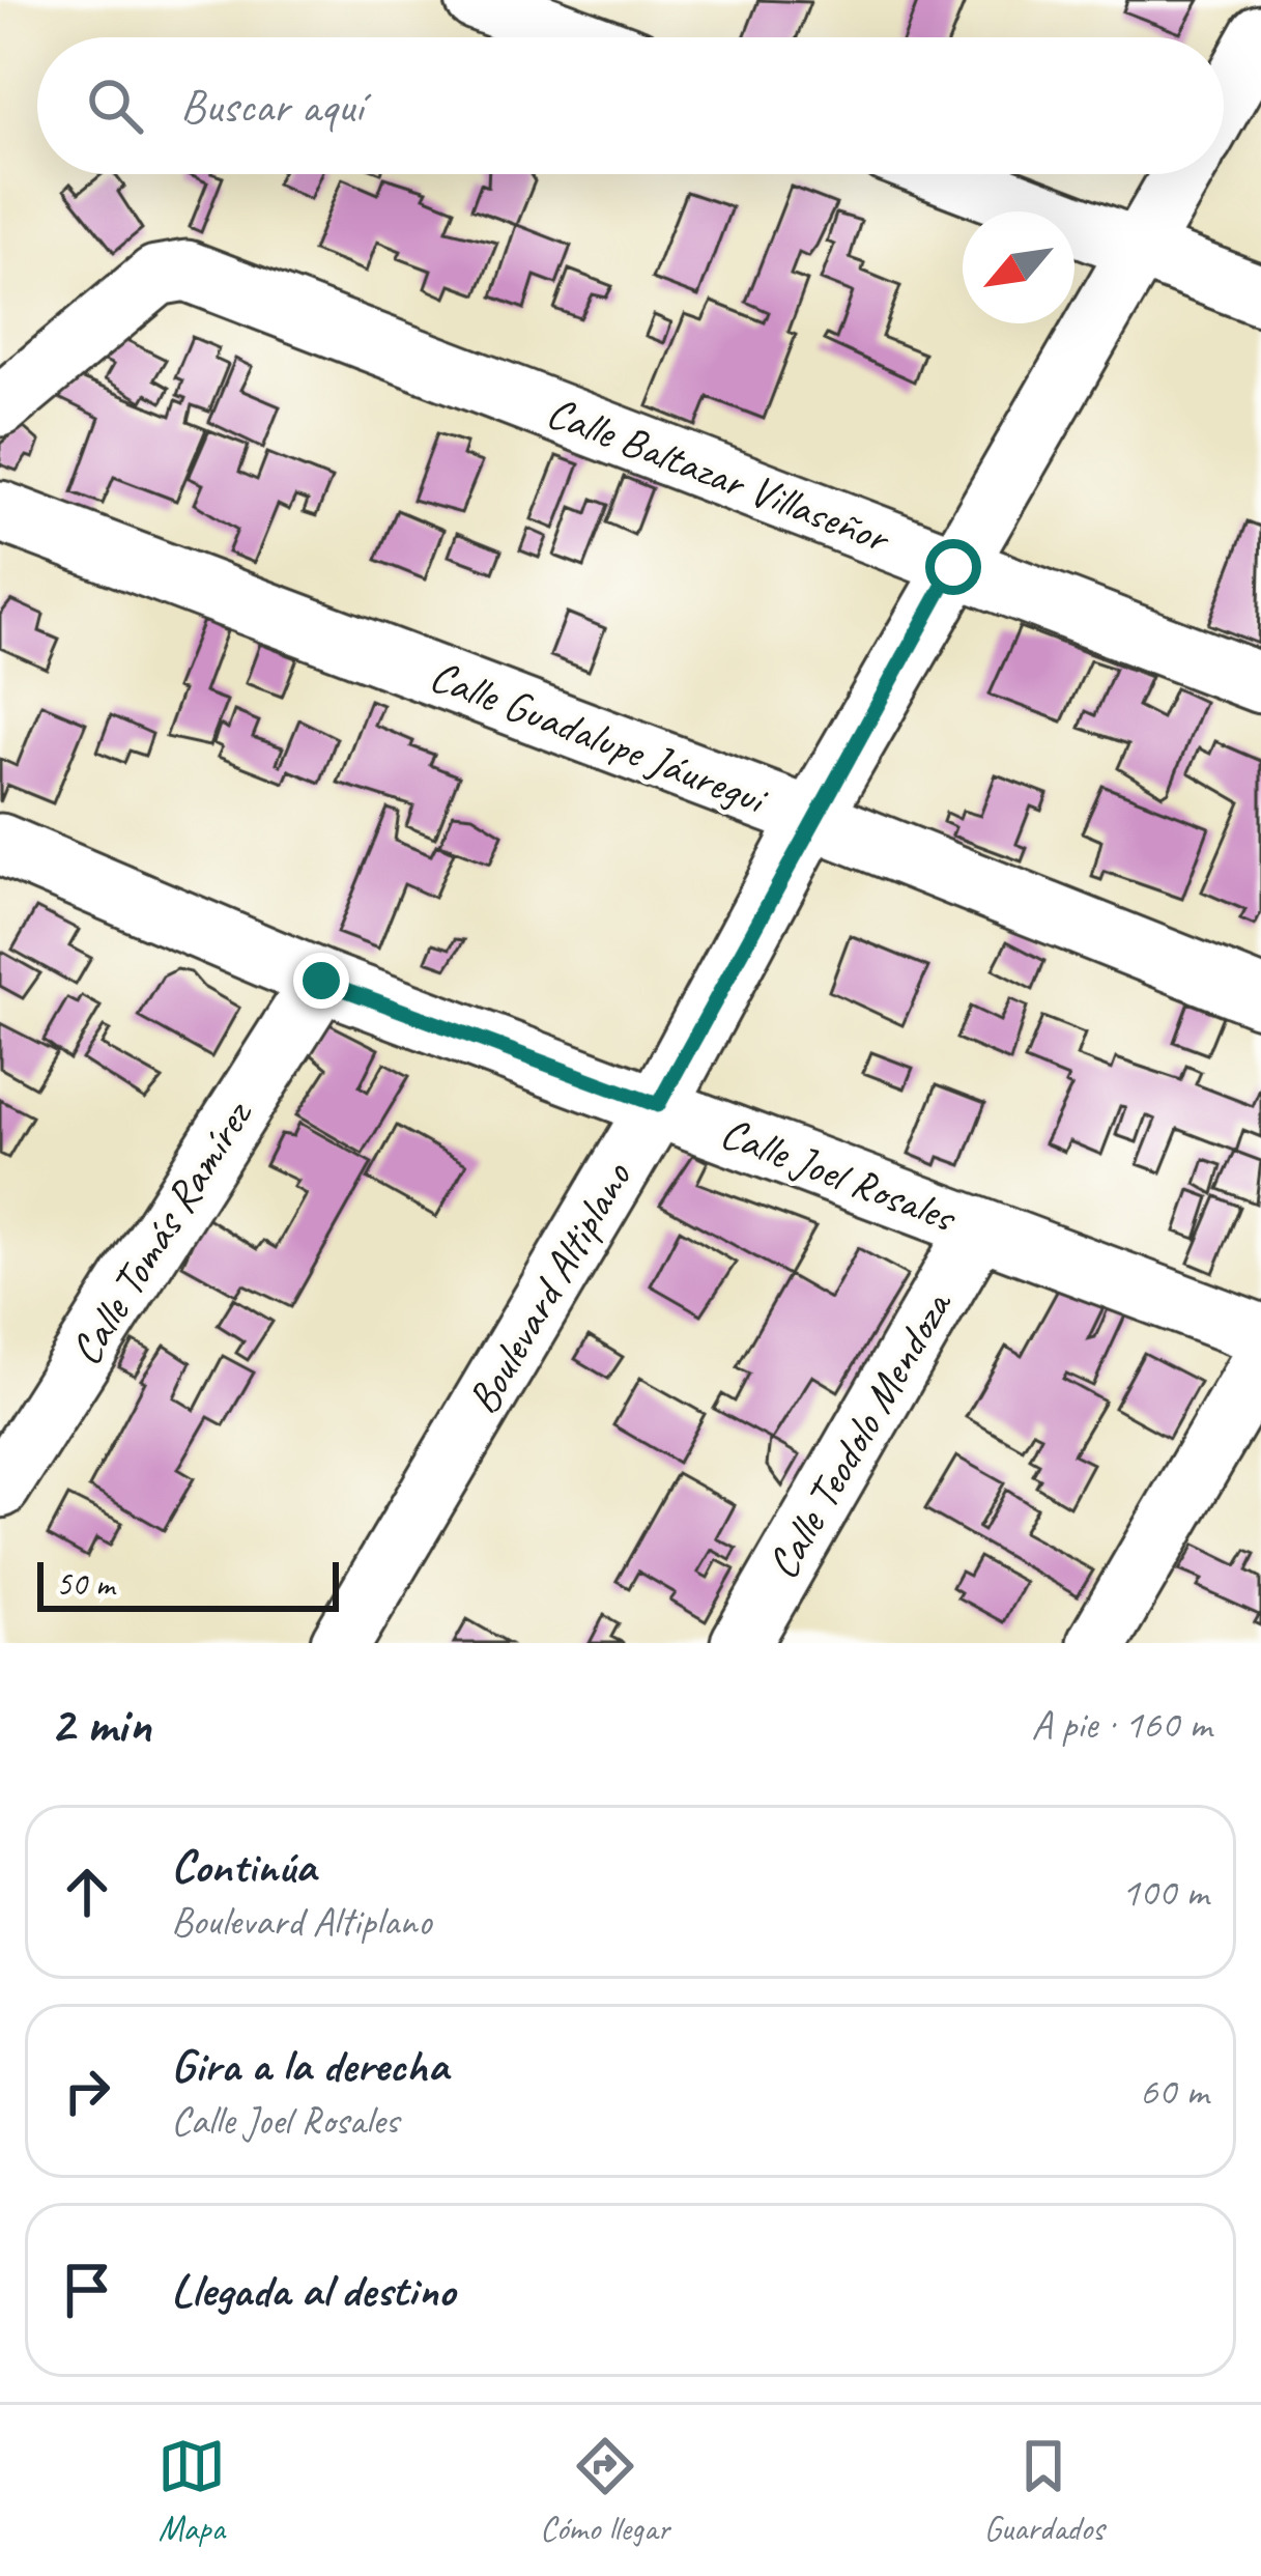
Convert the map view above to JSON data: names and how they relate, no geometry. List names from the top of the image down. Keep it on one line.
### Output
{"streets":{"street":["Calle Baltazar Villaseñor","Calle Guadalupe Jáuregui","Calle Joel Rosales","Calle Tomás Ramírez","Boulevard Altiplano","Calle Teodolo Mendoza"]},"crossings":[["Calle Baltazar Villaseñor","Boulevard Altiplano"],["Calle Guadalupe Jáuregui","Boulevard Altiplano"],["Calle Joel Rosales","Calle Tomás Ramírez"],["Calle Joel Rosales","Boulevard Altiplano"],["Calle Joel Rosales","Calle Teodolo Mendoza"]],"scale_bar":"50 m","north":"bottom left","page":{"search":"Buscar aquí","scale":"50 m","heading":["2 min","A pie · 160 m"],"list":[["Continúa","Boulevard Altiplano","100 m"],["Gira a la derecha","Calle Joel Rosales","60 m"],"Llegada al destino"],"nav":["Mapa","Cómo llegar","Guardados"]}}
